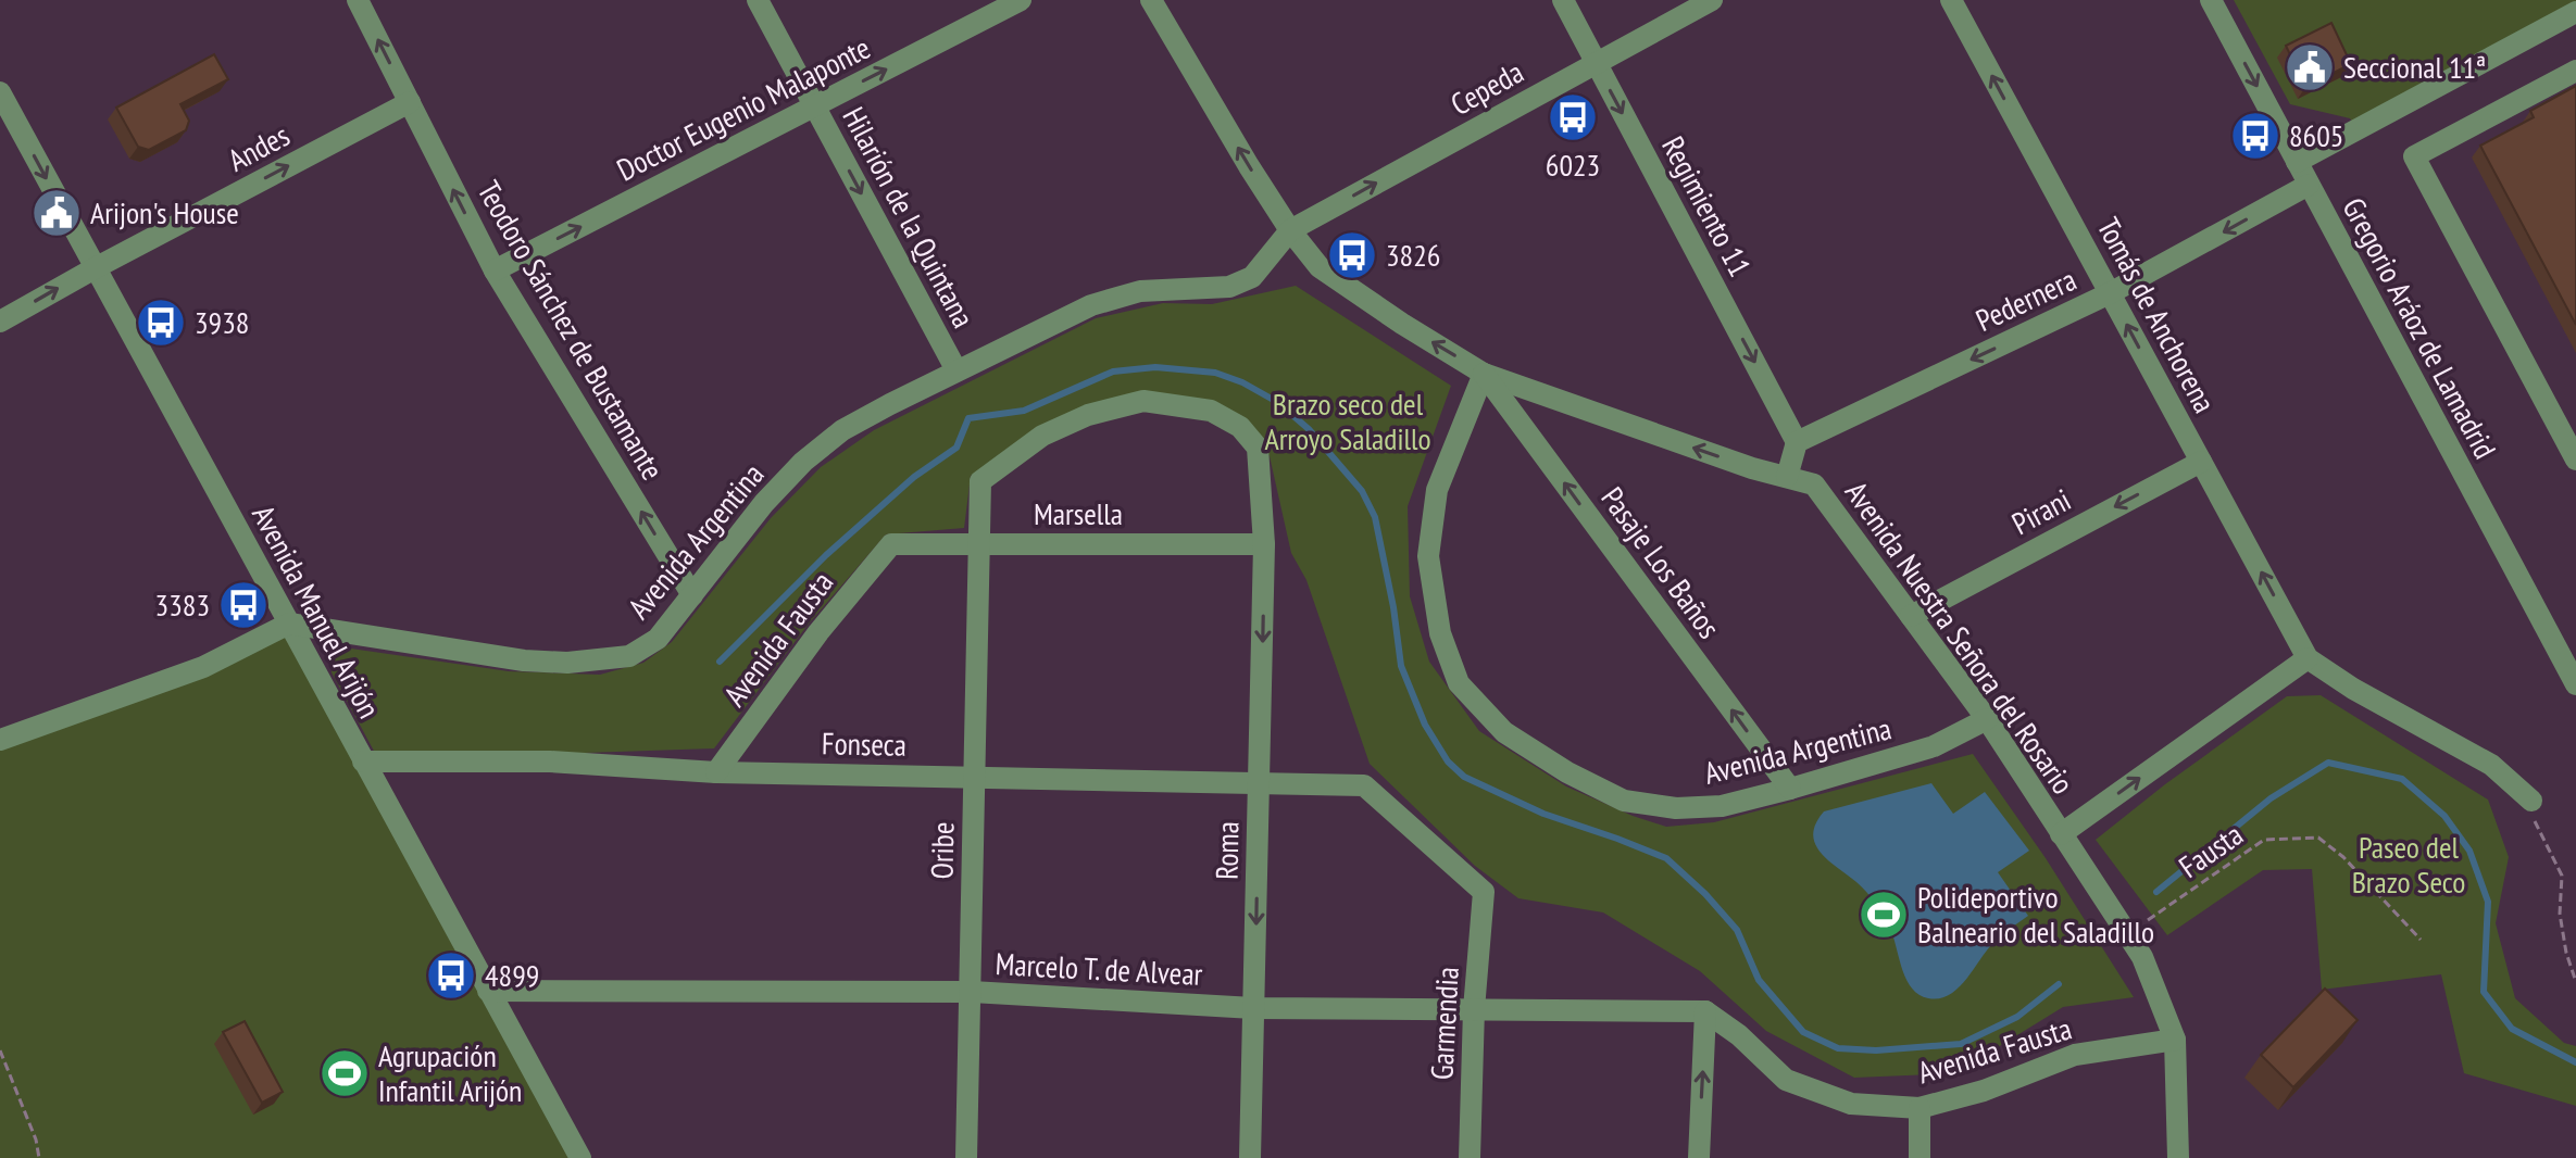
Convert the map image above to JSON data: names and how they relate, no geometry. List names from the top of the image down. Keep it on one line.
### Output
{"streets":{"street":["Cepeda","Doctor Eugenio Malaponte","Andes","Regimiento 11","Hilarión de la Quintana","Pedernera","Tomás de Anchorena","Gregorio Aráoz de Lamadrid","Teodoro Sánchez de Bustamante","Pirani","Marsella","Avenida Argentina","Pasaje Los Baños","Avenida Manuel Arijón","Avenida Nuestra Señora del Rosario","Avenida Fausta","Fonseca","Oribe","Roma","Marcelo T. de Alvear","Garmendia"],"path":["Fausta"]},"crossings":[["Cepeda","Regimiento 11"],["Cepeda","Avenida Argentina"],["Cepeda","Avenida Nuestra Señora del Rosario"],["Doctor Eugenio Malaponte","Hilarión de la Quintana"],["Doctor Eugenio Malaponte","Teodoro Sánchez de Bustamante"],["Andes","Teodoro Sánchez de Bustamante"],["Andes","Avenida Manuel Arijón"],["Regimiento 11","Pedernera"],["Hilarión de la Quintana","Avenida Argentina"],["Pedernera","Tomás de Anchorena"],["Pedernera","Gregorio Aráoz de Lamadrid"],["Tomás de Anchorena","Pirani"],["Teodoro Sánchez de Bustamante","Avenida Argentina"],["Pirani","Avenida Nuestra Señora del Rosario"],["Marsella","Avenida Fausta"],["Marsella","Oribe"],["Marsella","Roma"],["Avenida Argentina","Pasaje Los Baños"],["Avenida Argentina","Avenida Manuel Arijón"],["Avenida Argentina","Avenida Nuestra Señora del Rosario"],["Pasaje Los Baños","Avenida Nuestra Señora del Rosario"],["Avenida Manuel Arijón","Fonseca"],["Avenida Manuel Arijón","Marcelo T. de Alvear"],["Avenida Nuestra Señora del Rosario","Avenida Fausta"],["Avenida Fausta","Fonseca"],["Avenida Fausta","Marcelo T. de Alvear"],["Fonseca","Oribe"],["Fonseca","Roma"],["Fonseca","Garmendia"],["Oribe","Marcelo T. de Alvear"],["Roma","Marcelo T. de Alvear"],["Marcelo T. de Alvear","Garmendia"]],"one_way":["Cepeda","Doctor Eugenio Malaponte","Andes","Regimiento 11","Hilarión de la Quintana","Pedernera","Tomás de Anchorena","Teodoro Sánchez de Bustamante","Pirani","Pasaje Los Baños","Avenida Nuestra Señora del Rosario","Roma"],"parks":["Brazo seco del Arroyo Saladillo","Paseo del Brazo Seco"],"places":{"public building":["Seccional 11ª","Arijon's House"],"bus stop":["6023","8605","3826","3938","3383","4899"],"sports":["Polideportivo Balneario del Saladillo","Agrupación Infantil Arijón"]}}
